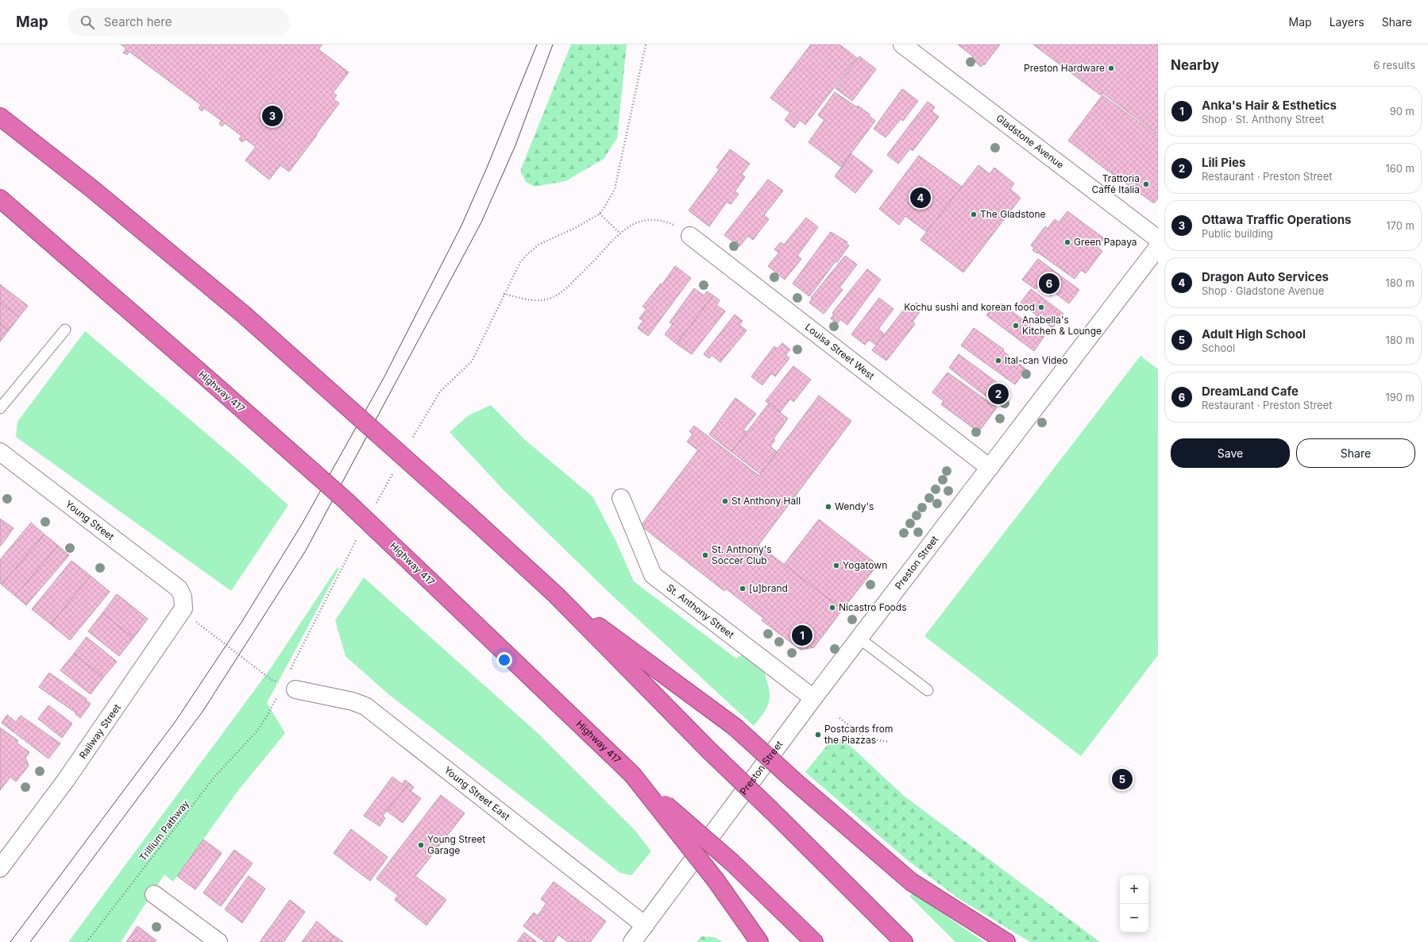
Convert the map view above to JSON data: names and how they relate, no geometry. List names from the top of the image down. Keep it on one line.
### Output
{"streets":{"highway":["Highway 417"],"street":["Gladstone Avenue","Louisa Street West","Young Street","Preston Street","St. Anthony Street","Railway Street","Young Street East"],"path":["Trillium Pathway"]},"crossings":[["Louisa Street West","Preston Street"],["Young Street","Railway Street"],["Preston Street","St. Anthony Street"],["Preston Street","Young Street East"]],"places":["Preston Hardware","Trattoria Caffé Italia","The Gladstone","Green Papaya","Kochu sushi and korean food","Anabella's Kitchen & Lounge","Ital-can Video","St Anthony Hall","Wendy's","St. Anthony's Soccer Club","Yogatown","[u]brand","Nicastro Foods","Postcards from the Piazzas","Young Street Garage"],"page":{"header":"Map","search":"Search here","nav":["Map","Layers","Share"],"heading":["Nearby","6 results"],"list":[{"mark":"1","name":"Anka's Hair & Esthetics","note":"Shop · St. Anthony Street","value":"90 m"},{"mark":"2","name":"Lili Pies","note":"Restaurant · Preston Street","value":"160 m"},{"mark":"3","name":"Ottawa Traffic Operations","note":"Public building","value":"170 m"},{"mark":"4","name":"Dragon Auto Services","note":"Shop · Gladstone Avenue","value":"180 m"},{"mark":"5","name":"Adult High School","note":"School","value":"180 m"},{"mark":"6","name":"DreamLand Cafe","note":"Restaurant · Preston Street","value":"190 m"}],"pins":["3","4","6","2","1","5"],"buttons":["Save","Share"],"map_buttons":["+","−"]}}
